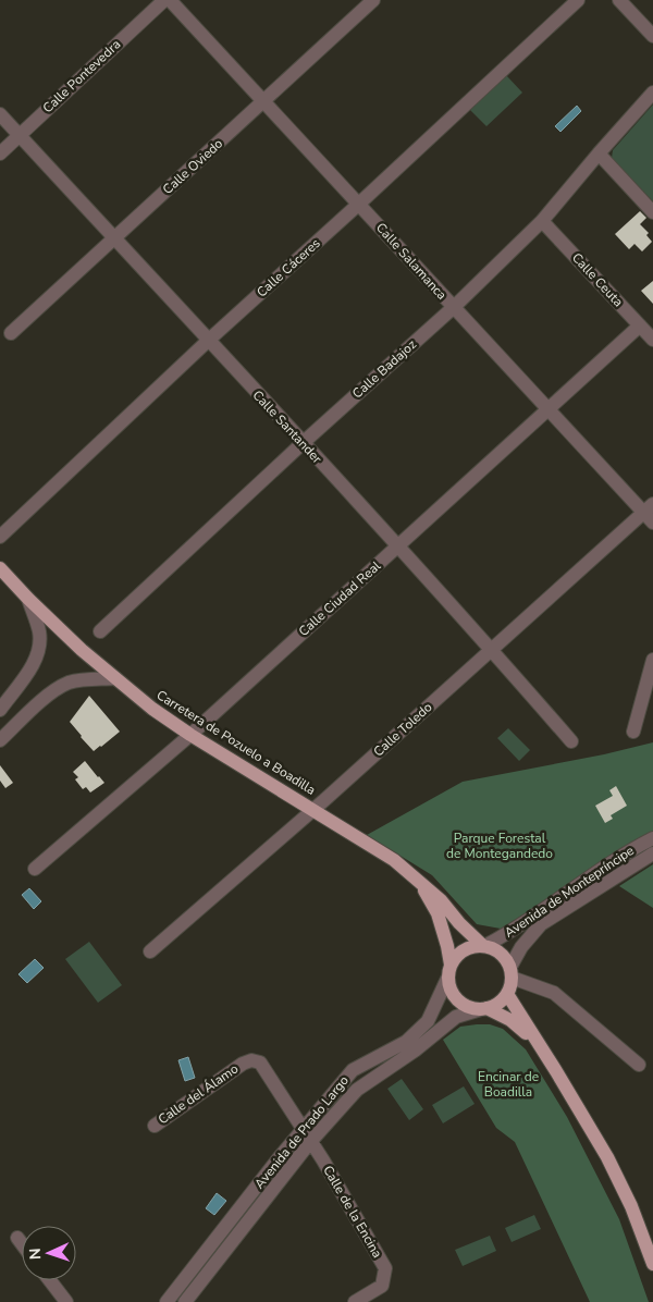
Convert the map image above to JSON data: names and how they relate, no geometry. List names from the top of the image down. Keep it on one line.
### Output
{"streets":{"main road":["Carretera de Pozuelo a Boadilla"],"street":["Calle Pontevedra","Calle Oviedo","Calle Salamanca","Calle Cáceres","Calle Ceuta","Calle Badajoz","Calle Santander","Calle Ciudad Real","Calle Toledo","Avenida de Montepríncipe","Calle del Álamo","Avenida de Prado Largo","Calle de la Encina"]},"crossings":[["Calle Pontevedra","Calle Santander"],["Calle Oviedo","Calle Salamanca"],["Calle Oviedo","Calle Santander"],["Calle Salamanca","Calle Cáceres"],["Calle Salamanca","Calle Badajoz"],["Calle Salamanca","Calle Ciudad Real"],["Calle Salamanca","Calle Toledo"],["Calle Cáceres","Calle Santander"],["Calle Ceuta","Calle Badajoz"],["Calle Ceuta","Calle Ciudad Real"],["Calle Badajoz","Calle Santander"],["Calle Santander","Calle Ciudad Real"],["Calle Santander","Calle Toledo"],["Calle Ciudad Real","Carretera de Pozuelo a Boadilla"],["Calle Toledo","Carretera de Pozuelo a Boadilla"],["Carretera de Pozuelo a Boadilla","Avenida de Montepríncipe"],["Carretera de Pozuelo a Boadilla","Avenida de Prado Largo"],["Avenida de Montepríncipe","Avenida de Prado Largo"],["Calle del Álamo","Avenida de Prado Largo"],["Calle del Álamo","Calle de la Encina"],["Avenida de Prado Largo","Calle de la Encina"]],"parks":["Parque Forestal de Montegandedo","Encinar de Boadilla"],"north":"left"}
